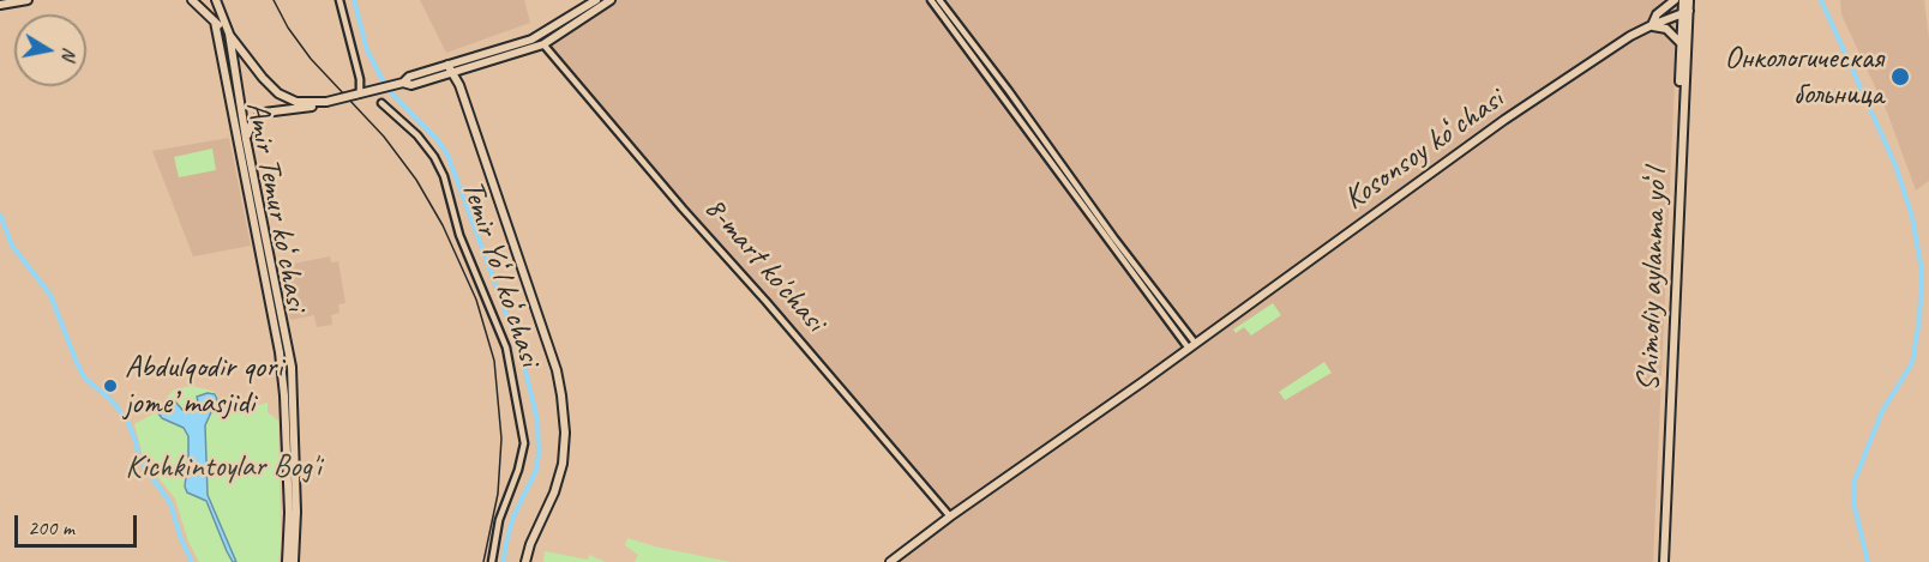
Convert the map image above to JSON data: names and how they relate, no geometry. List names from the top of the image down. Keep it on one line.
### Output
{"streets":{"main road":["Kosonsoy koʻchasi","Amir Temur koʻchasi","Shimoliy aylanma yoʻl"],"street":["8-mart ko'chasi","Temir Yoʻl koʻchasi"]},"crossings":[["Kosonsoy koʻchasi","8-mart ko'chasi"],["Kosonsoy koʻchasi","Shimoliy aylanma yoʻl"]],"parks":["Kichkintoylar Bog'i"],"places":["Онкологическая больница","Abdulqodir qori jome’ masjidi"],"scale_bar":"200 m","north":"right"}
